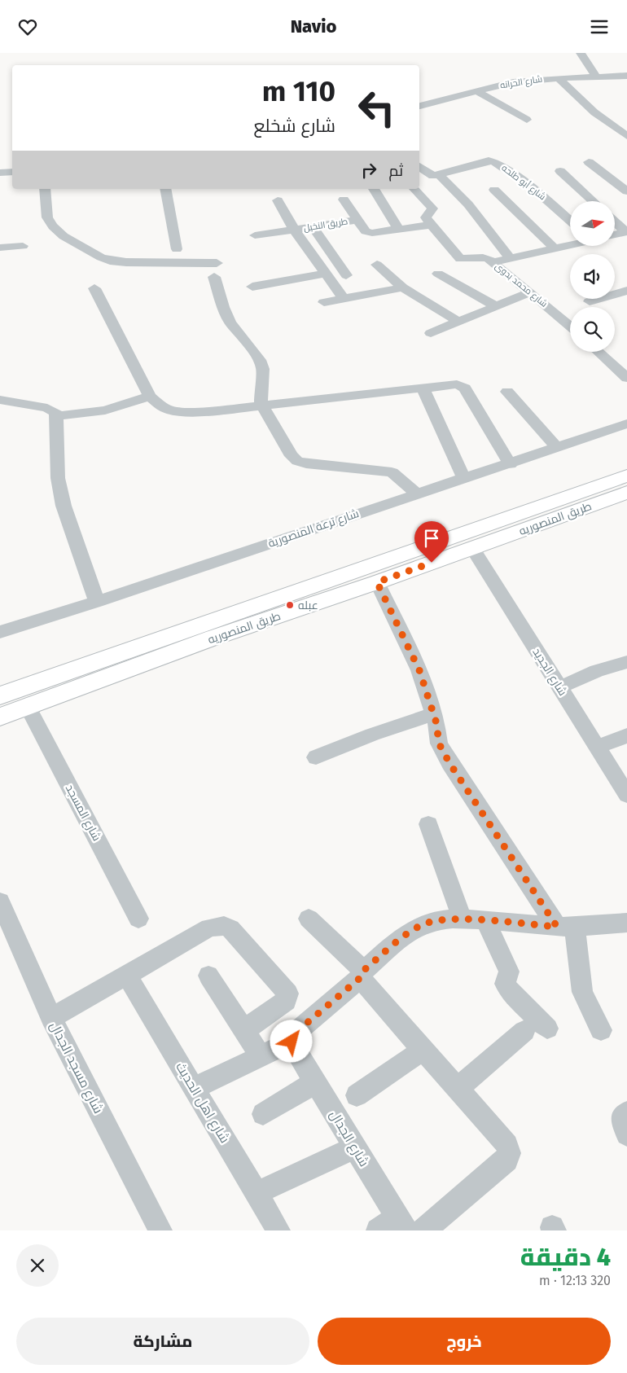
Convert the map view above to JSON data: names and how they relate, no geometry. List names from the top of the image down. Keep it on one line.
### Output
{"streets":{"main road":["طريق المنصوريه"],"street":["شارع الحرانه","شارع أبو طلحه","طريق النخيل","شارع محمد بدوى","شارع ترعة المنصورية","شارع الجديد","شارع المسجد","شارع مسجد الجدال","شارع اهل الحديث","شارع الجدال"]},"crossings":[["طريق المنصوريه","شارع الجديد"],["طريق المنصوريه","شارع المسجد"]],"places":["عبله"],"north":"right","page":{"header":"Navio","turn":["110 m","شارع شخلع"],"then":"ثم","heading":["4 دقيقة","320 m · 12:13"],"buttons":["خروج","مشاركة"]}}
